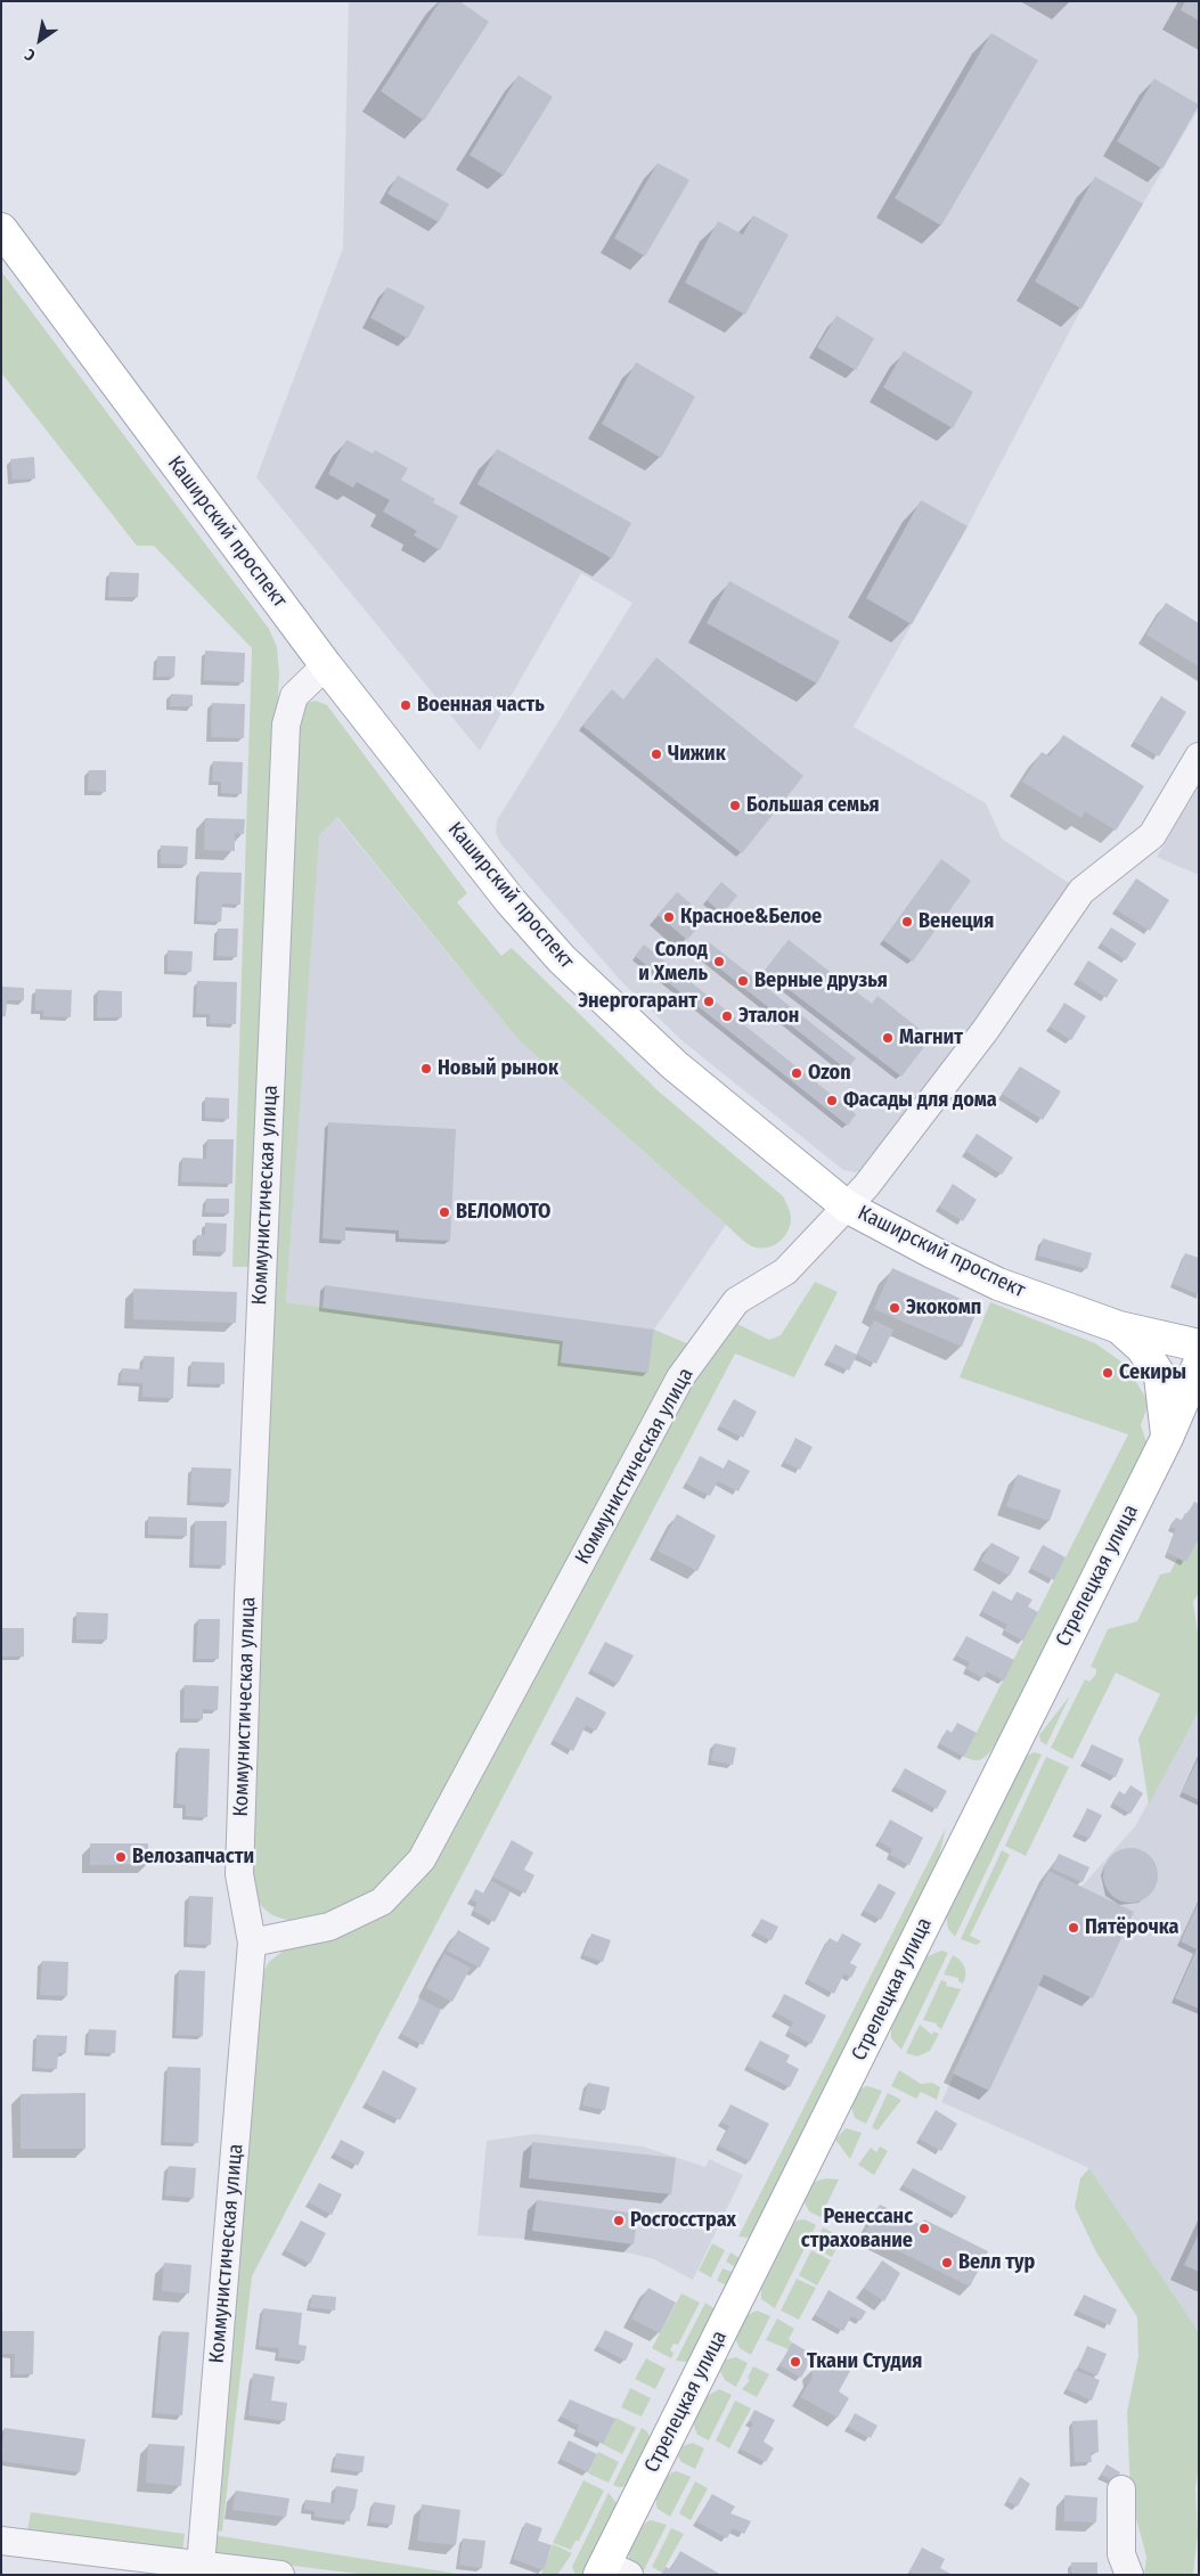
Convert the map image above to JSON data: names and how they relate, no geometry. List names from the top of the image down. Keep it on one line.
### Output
{"streets":{"main road":["Каширский проспект","Стрелецкая улица"],"street":["Коммунистическая улица"]},"crossings":[["Каширский проспект","Коммунистическая улица"]],"places":["Военная часть","Чижик","Большая семья","Красное&Белое","Венеция","Солод и Хмель","Верные друзья","Энергогарант","Эталон","Магнит","Новый рынок","Ozon","Фасады для дома","ВЕЛОМОТО","Экокомп","Секиры","Велозапчасти","Пятёрочка","Росгосстрах","Ренессанс страхование","Велл тур","Ткани Студия"],"north":"bottom left"}
